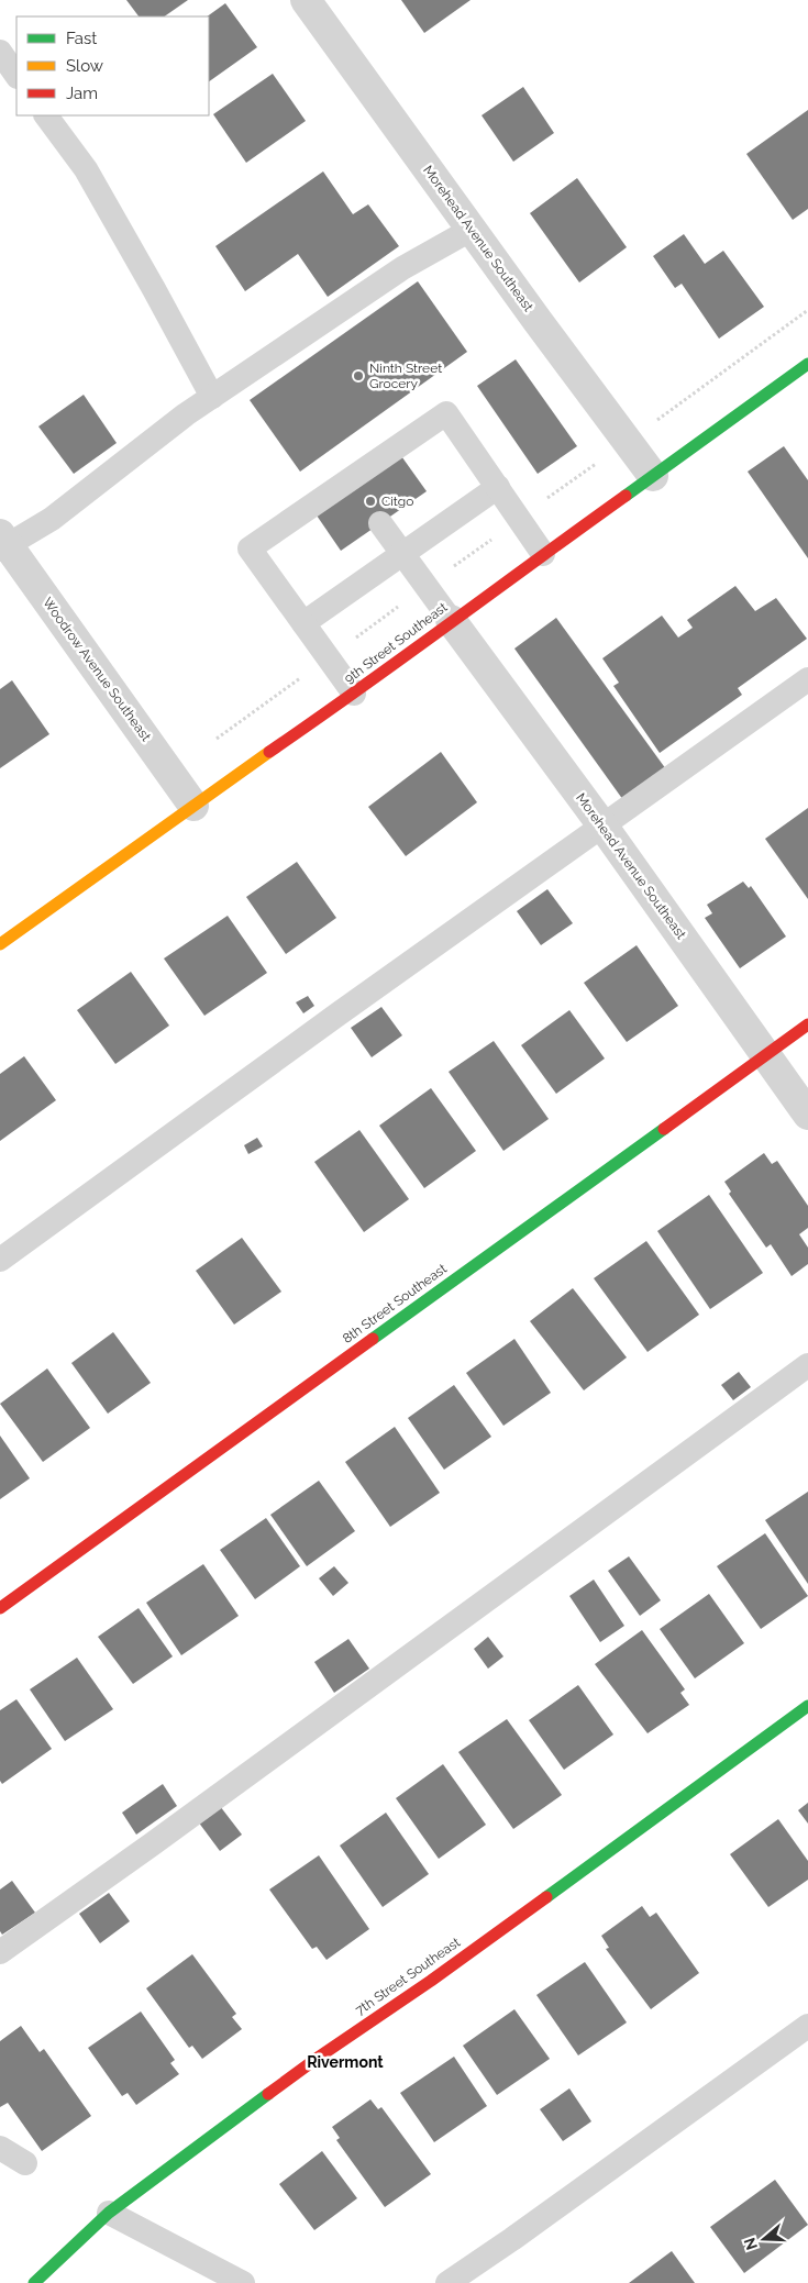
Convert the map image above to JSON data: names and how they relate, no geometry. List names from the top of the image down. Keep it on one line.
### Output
{"streets":{"street":["Morehead Avenue Southeast","9th Street Southeast","Woodrow Avenue Southeast","8th Street Southeast","7th Street Southeast"]},"crossings":[["Morehead Avenue Southeast","9th Street Southeast"],["Morehead Avenue Southeast","8th Street Southeast"],["9th Street Southeast","Woodrow Avenue Southeast"]],"districts":["Rivermont"],"places":["Ninth Street Grocery","Citgo"],"legend":["Fast","Slow","Jam"],"north":"left"}
